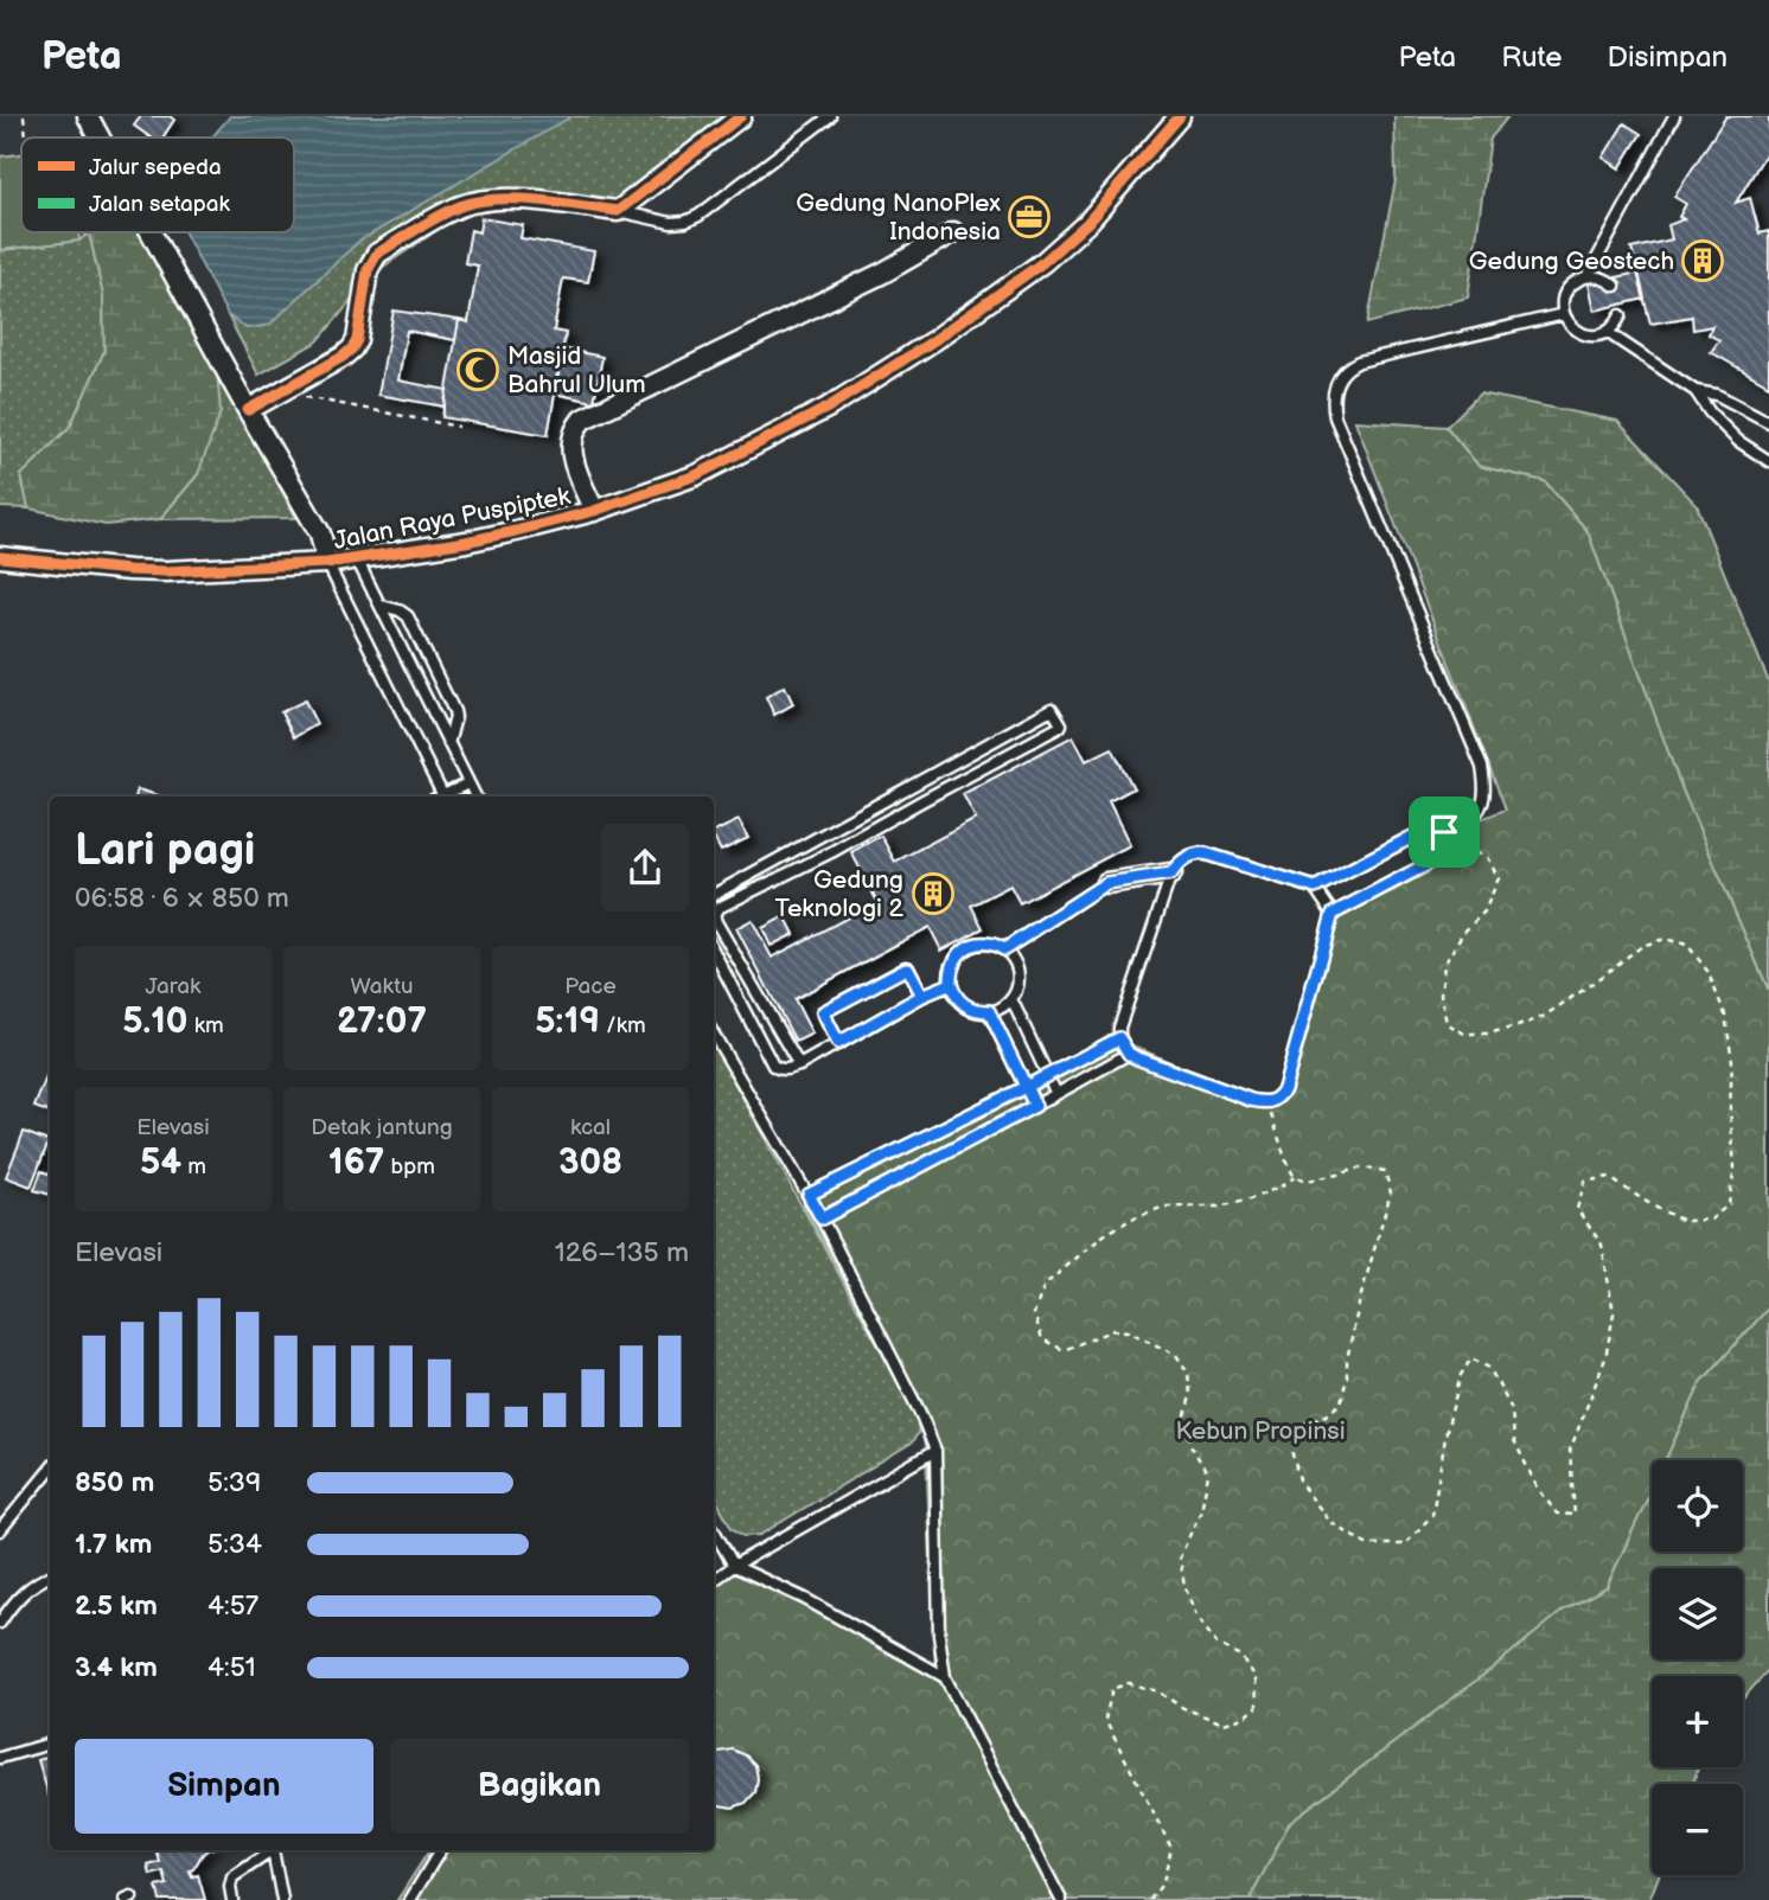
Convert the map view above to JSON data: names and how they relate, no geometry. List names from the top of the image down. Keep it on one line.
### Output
{"streets":{"street":["Jalan Raya Puspiptek"]},"parks":["Kebun Propinsi"],"places":{"office":["Gedung NanoPlex Indonesia"],"building":["Gedung Geostech","Gedung Teknologi 2"],"mosque":["Masjid Bahrul Ulum"]},"legend":["Jalur sepeda","Jalan setapak"],"page":{"header":"Peta","nav":["Peta","Rute","Disimpan"],"heading":["Lari pagi","06:58 · 6 × 850 m"],"stats":[["Jarak","5.10 km"],["Waktu","27:07"],["Pace","5:19 /km"],["Elevasi","54 m"],["Detak jantung","167 bpm"],["kcal","308"]],"chart":["Elevasi","126–135 m"],"list":[{"name":"850 m","note":"5:39"},{"name":"1.7 km","note":"5:34"},{"name":"2.5 km","note":"4:57"},{"name":"3.4 km","note":"4:51"}],"map_buttons":["+","−"],"buttons":["Simpan","Bagikan"]}}
